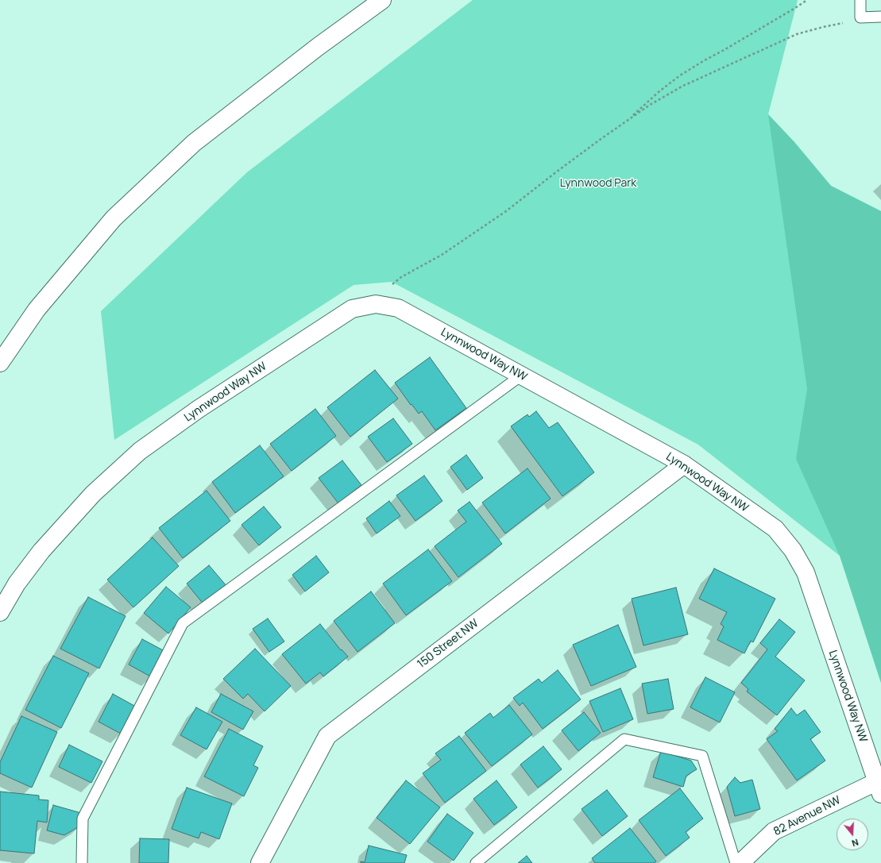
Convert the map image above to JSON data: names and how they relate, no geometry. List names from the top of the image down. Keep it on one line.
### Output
{"streets":{"main road":["Lynnwood Way NW","150 Street NW","82 Avenue NW"]},"crossings":[["Lynnwood Way NW","150 Street NW"],["Lynnwood Way NW","82 Avenue NW"]],"parks":["Lynnwood Park"],"north":"bottom"}
